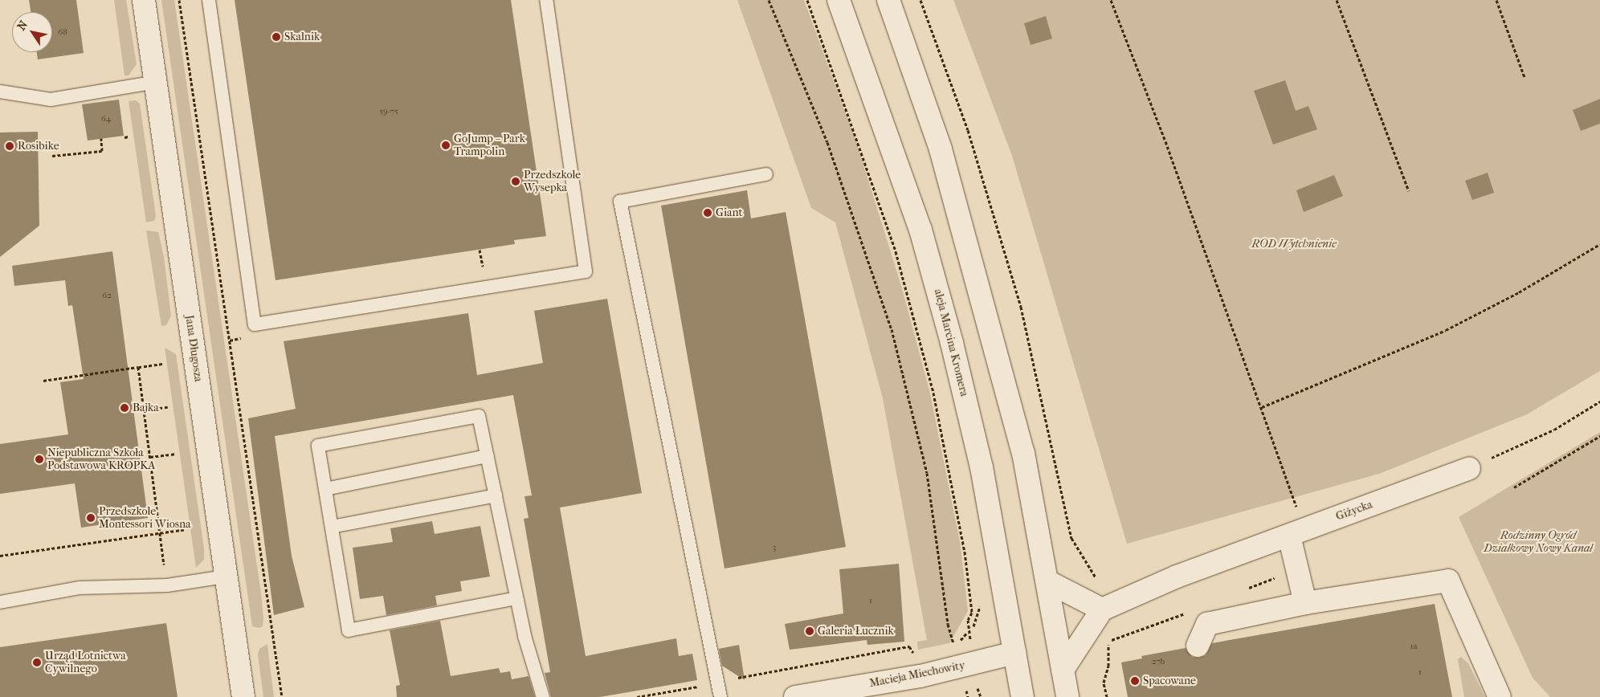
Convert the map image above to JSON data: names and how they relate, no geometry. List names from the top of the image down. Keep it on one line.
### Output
{"streets":{"street":["aleja Marcina Kromera","Jana Długosza","Giżycka","Macieja Miechowity"]},"crossings":[["aleja Marcina Kromera","Macieja Miechowity"]],"parks":["ROD Wytchnienie","Rodzinny Ogród Działkowy Nowy Kanał"],"places":["Skalnik","GoJump – Park Trampolin","Rosibike","Przedszkole Wysepka","Giant","Bajka","Niepubliczna Szkoła Podstawowa KROPKA","Przedszkole Montessori Wiosna","Galeria Łucznik","Urząd Lotnictwa Cywilnego","Spacowane"],"house_numbers":["68","59-75","64","62","3","1","1a","27b","1"],"north":"top left"}
